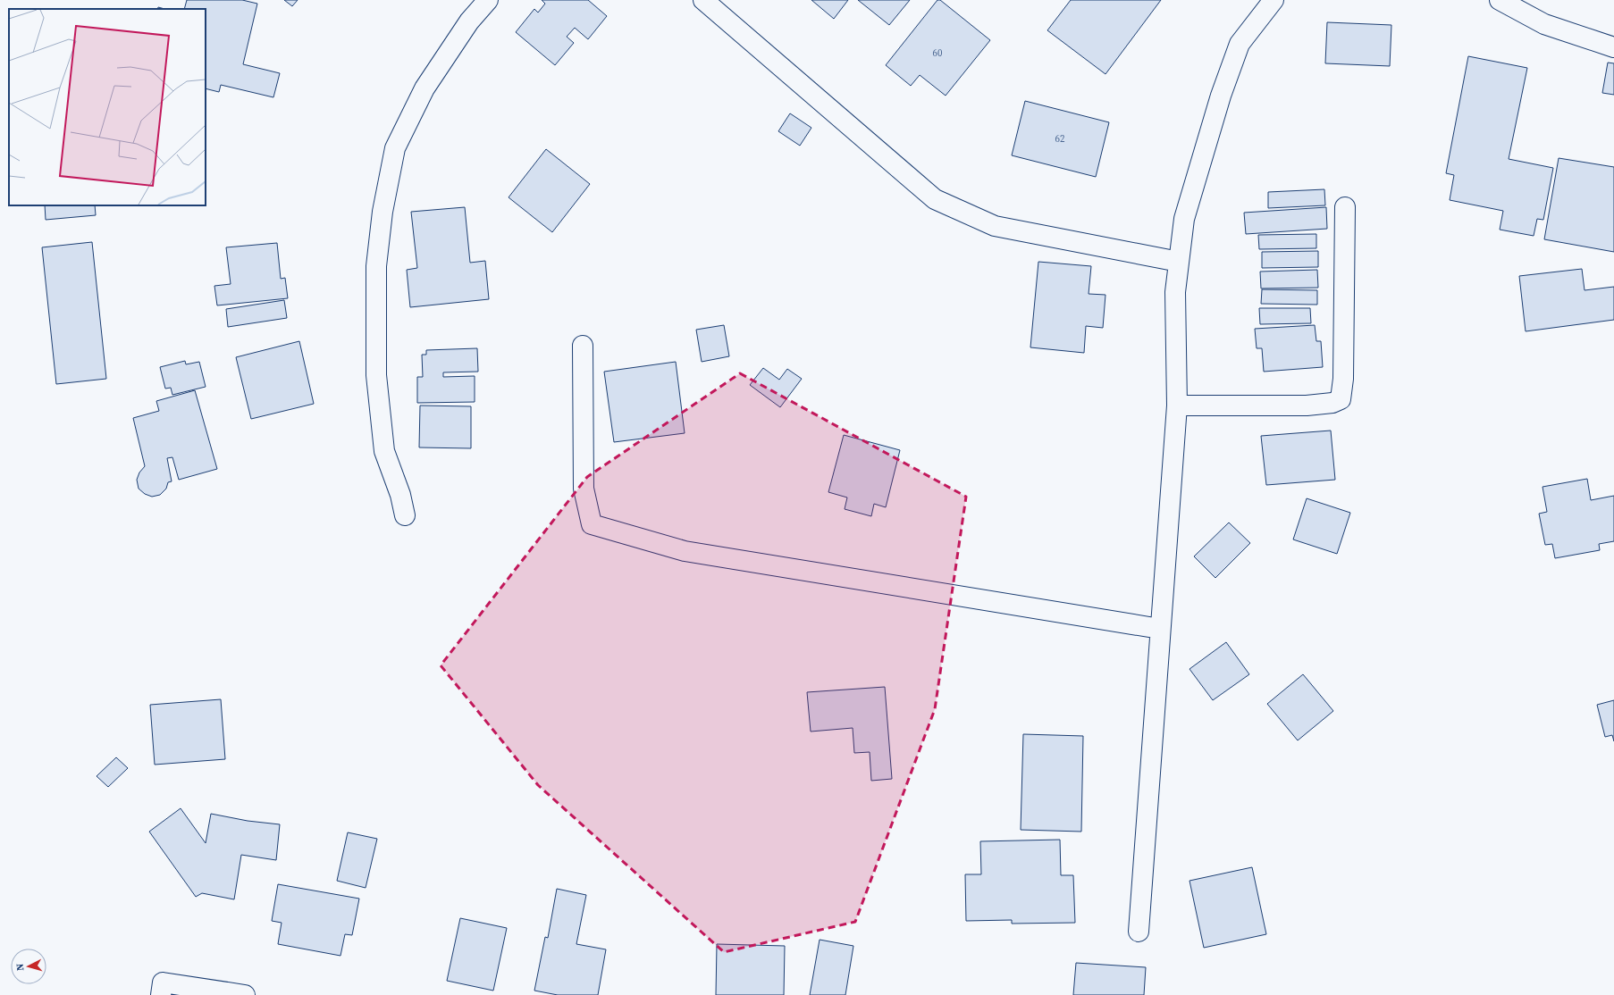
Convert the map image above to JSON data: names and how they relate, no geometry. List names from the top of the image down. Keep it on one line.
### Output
{"house_numbers":["60","62"],"north":"left"}
